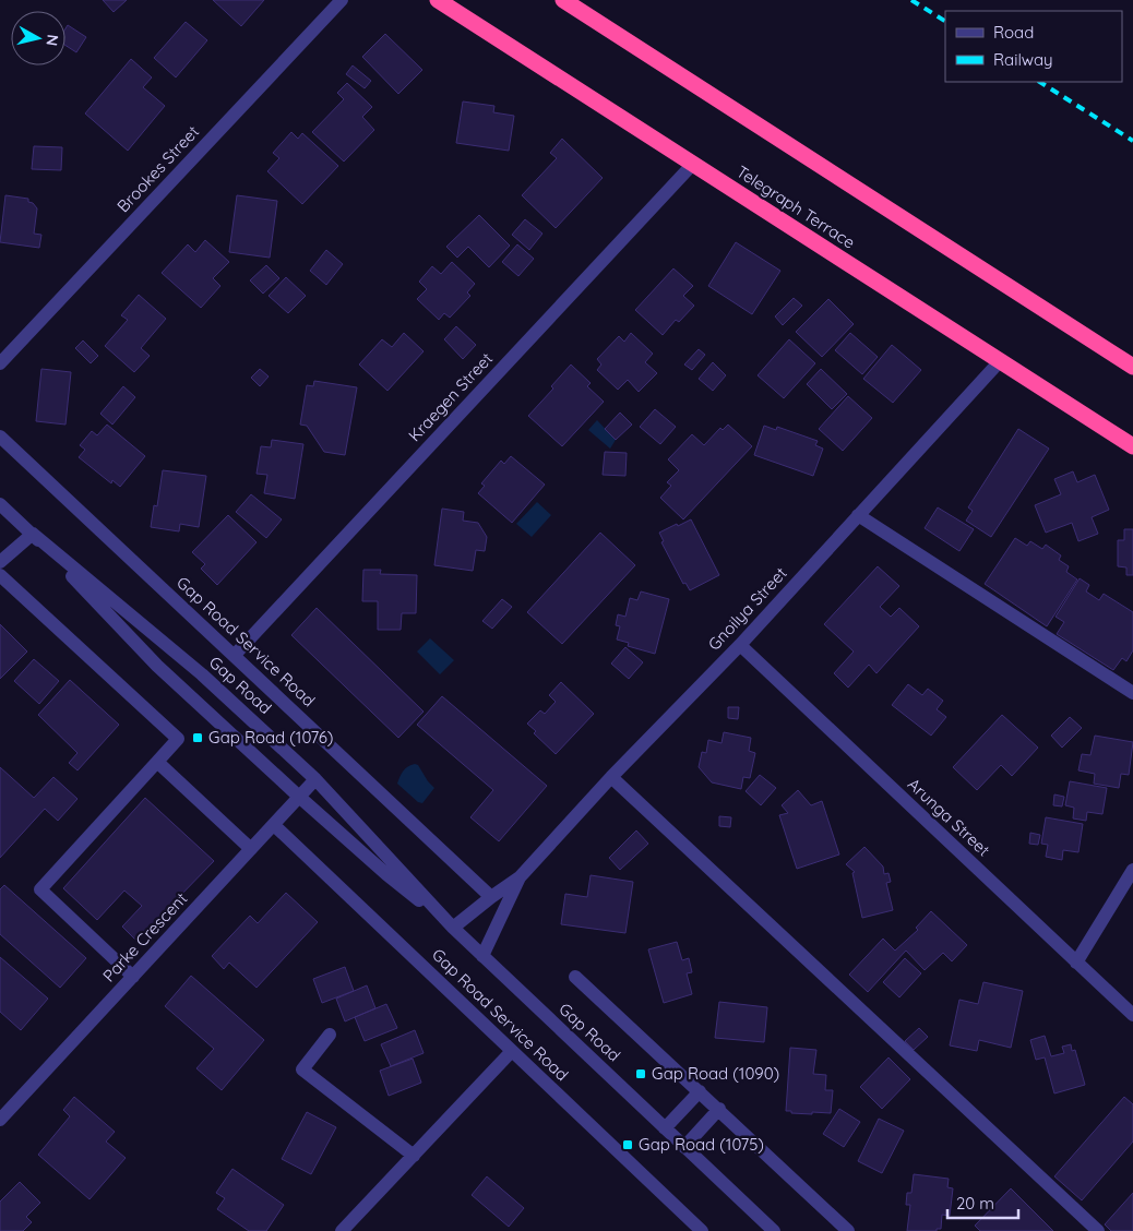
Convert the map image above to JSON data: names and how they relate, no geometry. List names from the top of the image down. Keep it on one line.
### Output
{"streets":{"highway":["Telegraph Terrace"],"street":["Brookes Street","Kraegen Street","Gnoilya Street","Gap Road Service Road","Gap Road","Arunga Street","Parke Crescent"]},"crossings":[["Telegraph Terrace","Kraegen Street"],["Telegraph Terrace","Gnoilya Street"],["Kraegen Street","Gap Road Service Road"],["Gnoilya Street","Gap Road Service Road"],["Gnoilya Street","Gap Road"],["Gnoilya Street","Arunga Street"],["Gap Road Service Road","Parke Crescent"],["Gap Road","Parke Crescent"]],"places":{"transit":["Gap Road (1076)","Gap Road (1090)","Gap Road (1075)"]},"legend":["Road","Railway"],"scale_bar":"20 m","north":"right"}
